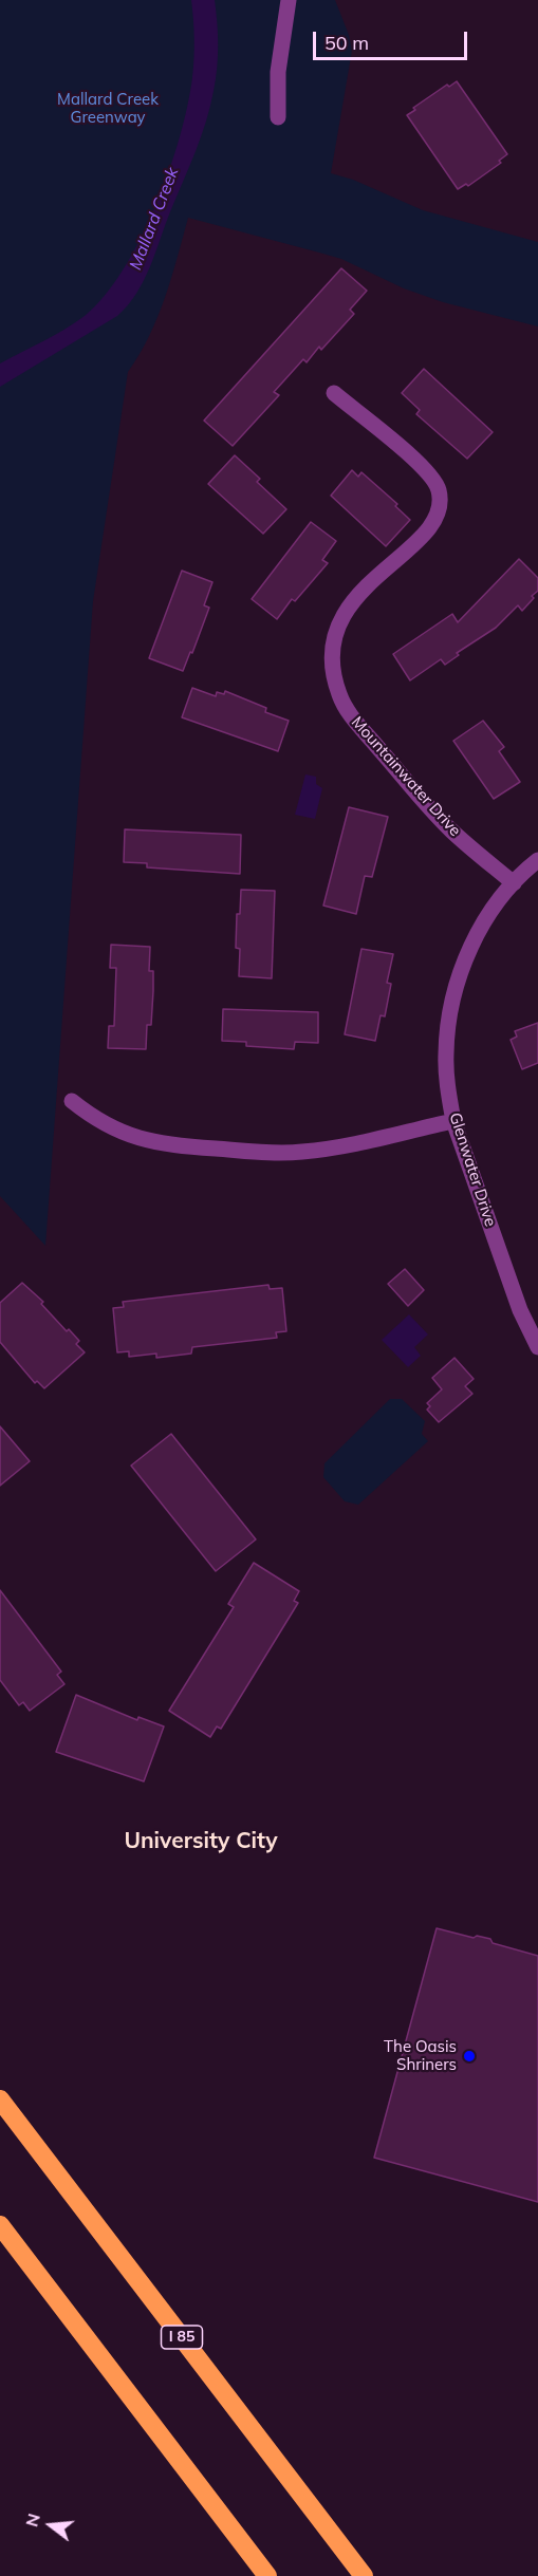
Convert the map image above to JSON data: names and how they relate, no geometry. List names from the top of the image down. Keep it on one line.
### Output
{"streets":{"highway":["I 85"],"street":["Mountainwater Drive","Glenwater Drive"]},"crossings":[["Mountainwater Drive","Glenwater Drive"]],"districts":["University City"],"water":["Mallard Creek"],"parks":["Mallard Creek Greenway"],"places":["The Oasis Shriners"],"scale_bar":"50 m","north":"left"}
